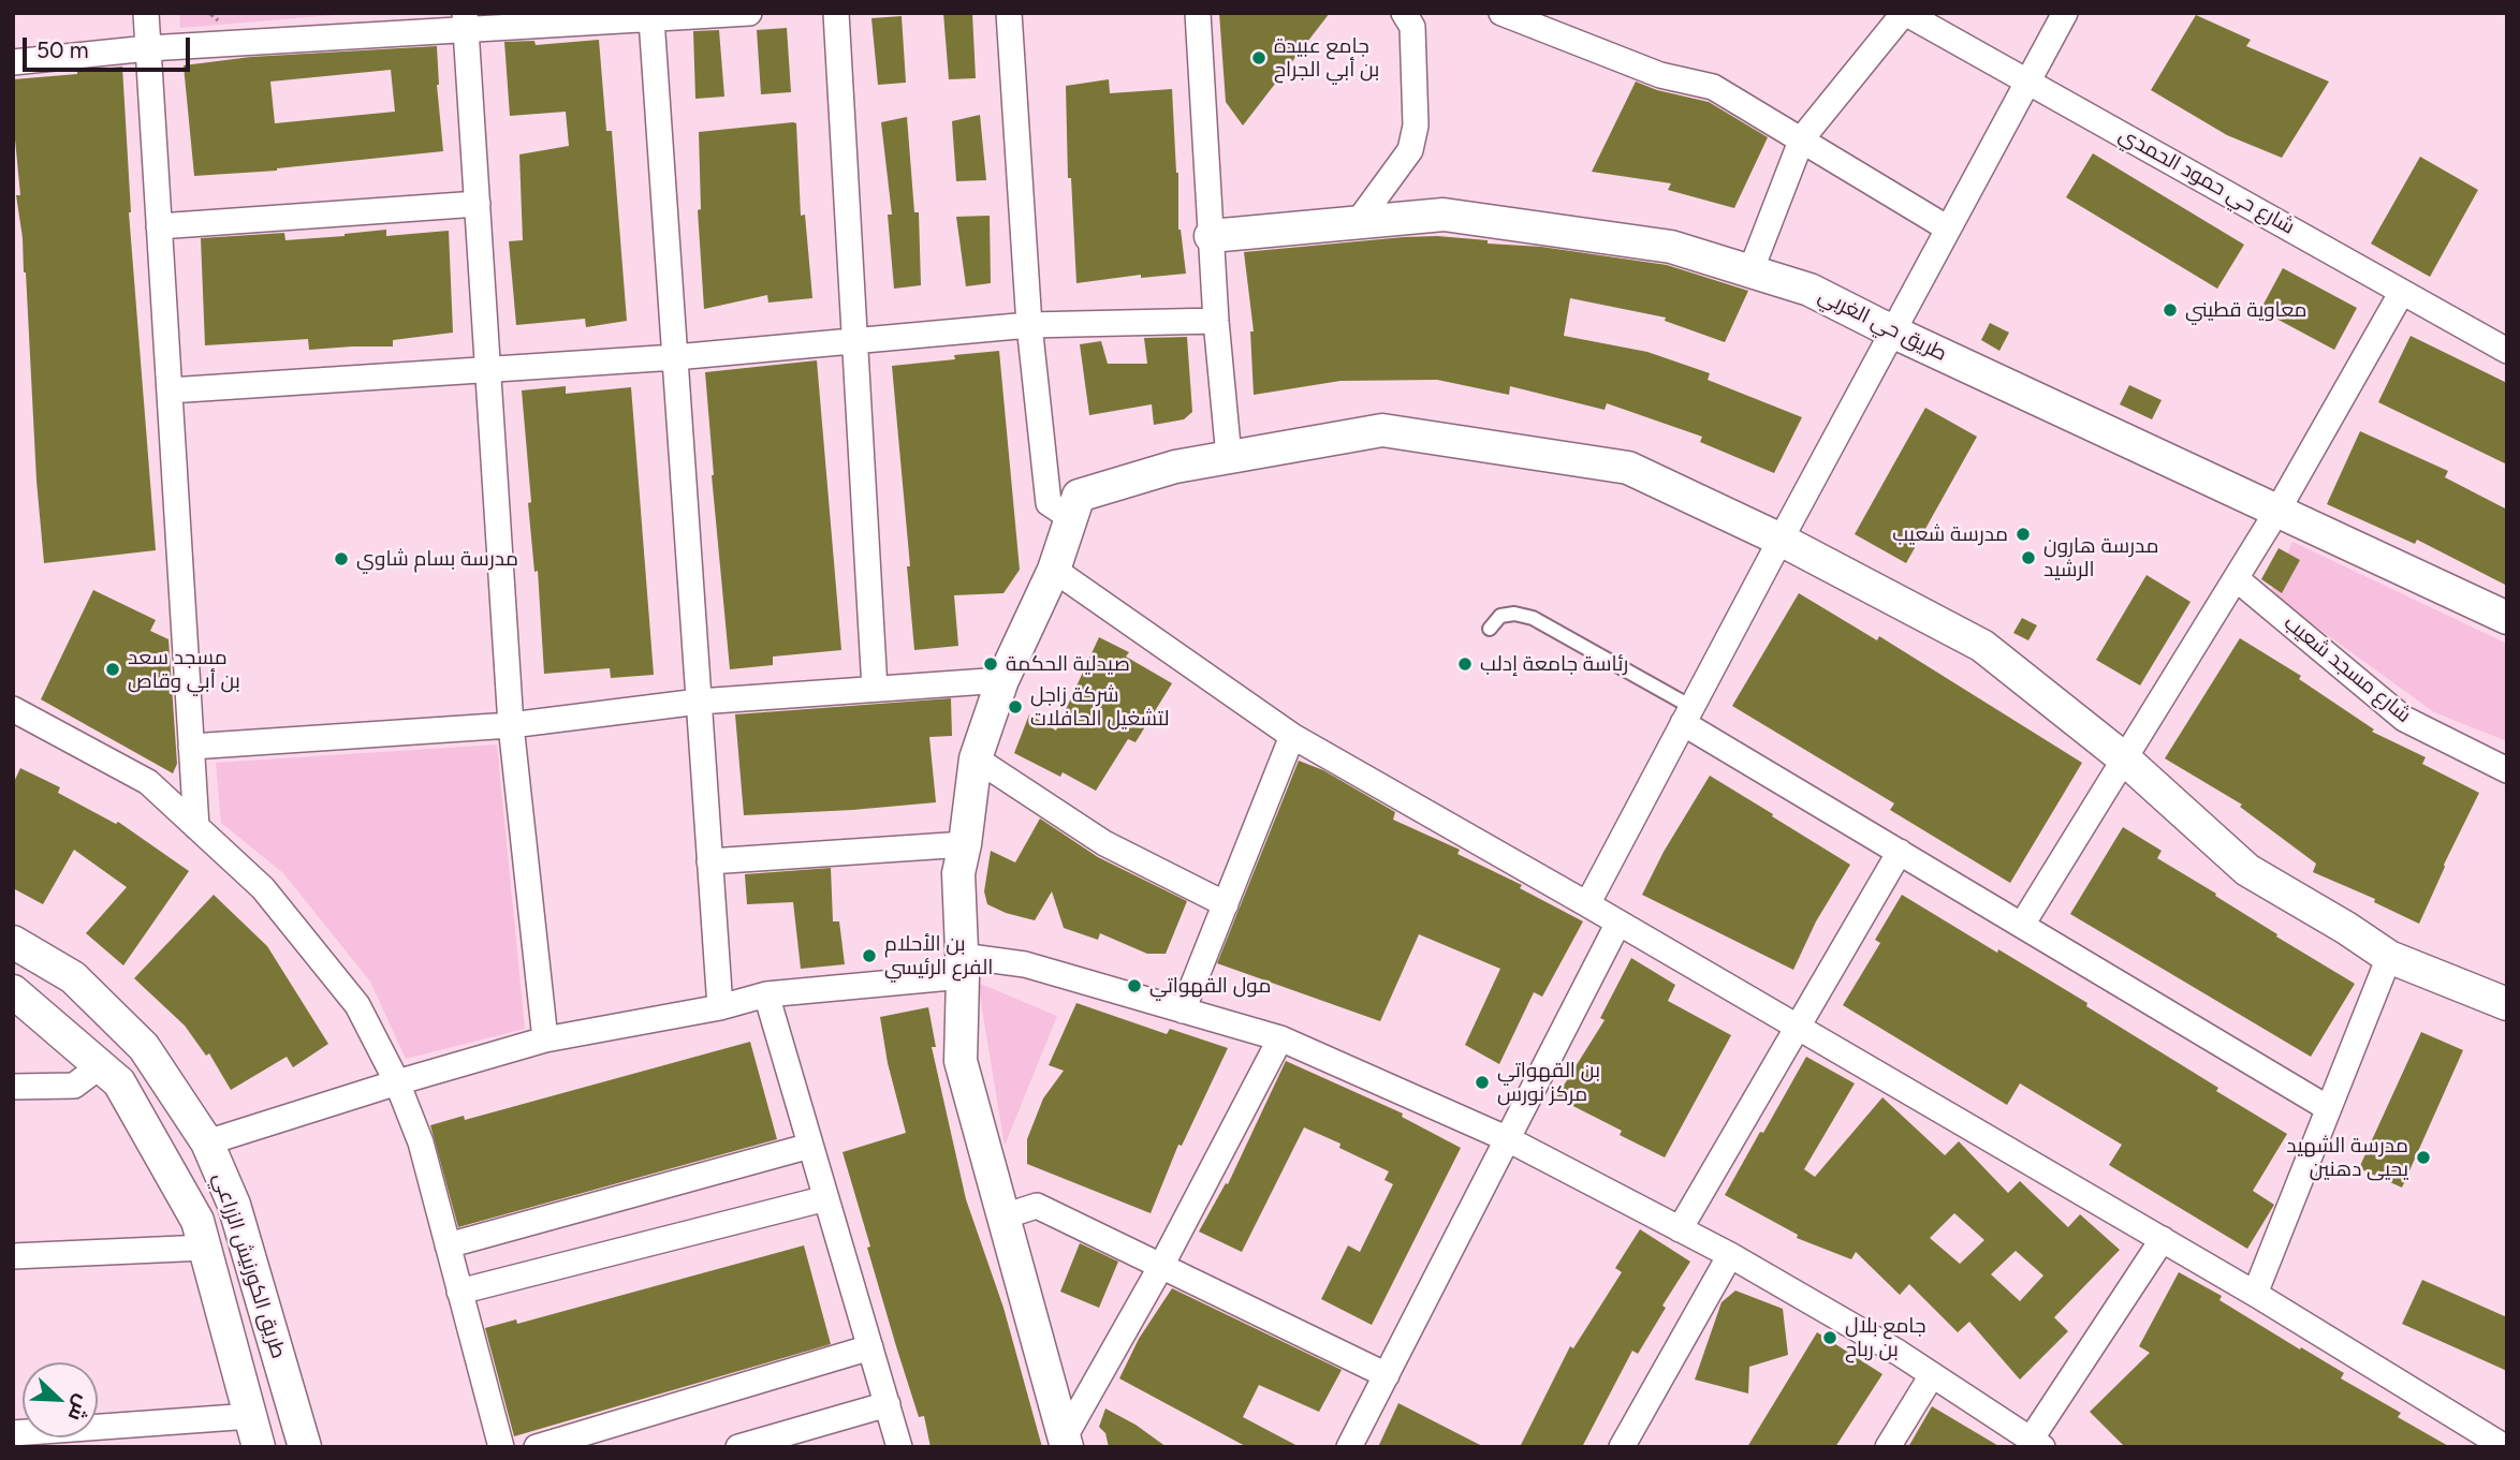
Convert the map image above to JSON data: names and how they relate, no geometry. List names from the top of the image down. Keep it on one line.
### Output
{"streets":{"street":["شارع حي حمود الحمدي","طريق حي الغربي","شارع مسجد شعيب","طريق الكورنيش الزراعي"]},"places":["جامع عبيدة بن أبي الجراح","معاوية قطيني","مدرسة شعيب","مدرسة هارون الرشيد","مدرسة بسام شاوي","صيدلية الحكمة","رئاسة جامعة إدلب","مسجد سعد بن أبي وقاص","شركة زاجل لتشغيل الحافلات","بن الأحلام الفرع الرئيسي","مول القهواتي","بن القهواتي مركز نورس","مدرسة الشهيد يحيى دهنين","جامع بلال بن رباح"],"scale_bar":"50 m","north":"bottom right"}
